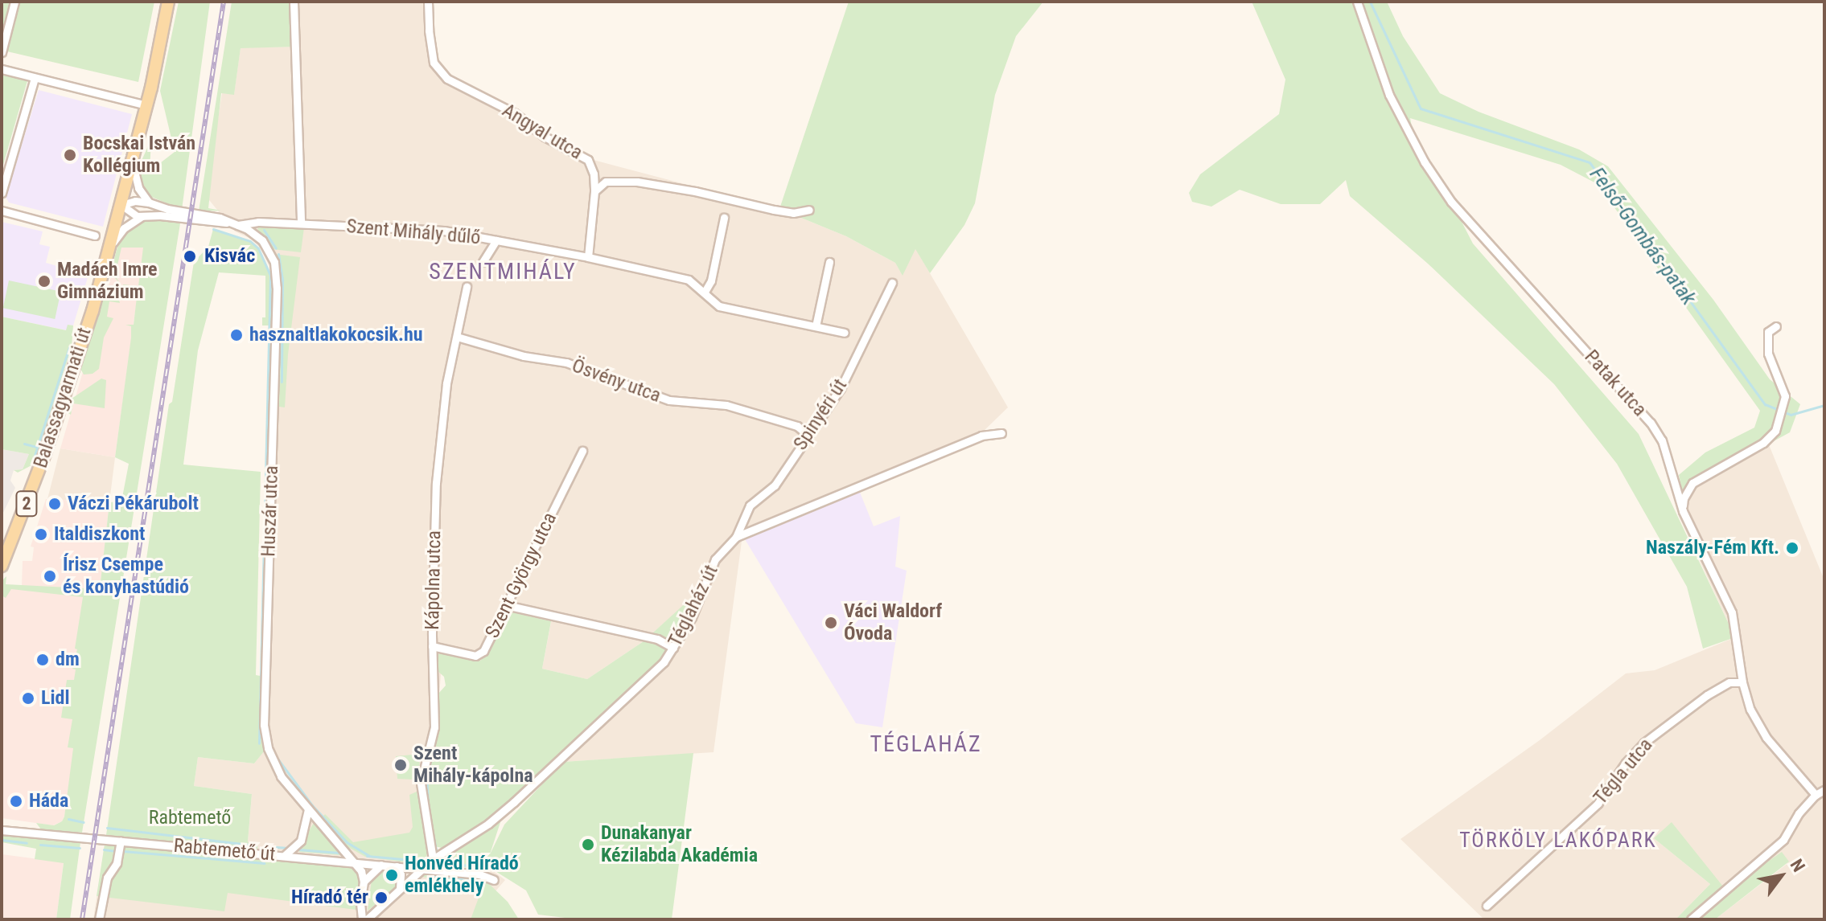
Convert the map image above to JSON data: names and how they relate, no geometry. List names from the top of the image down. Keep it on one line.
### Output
{"streets":{"main road":["Balassagyarmati út","2"],"street":["Angyal utca","Szent Mihály dűlő","Ösvény utca","Patak utca","Spinyéri út","Huszár utca","Szent György utca","Kápolna utca","Téglaház út","Tégla utca","Rabtemető út"]},"crossings":[["Szent Mihály dűlő","Huszár utca"],["Ösvény utca","Spinyéri út"],["Ösvény utca","Kápolna utca"],["Patak utca","Tégla utca"],["Balassagyarmati út","Huszár utca"],["Spinyéri út","Téglaház út"],["Huszár utca","Rabtemető út"],["Szent György utca","Kápolna utca"],["Kápolna utca","Téglaház út"]],"districts":["SZENTMIHÁLY","TÉGLAHÁZ","TÖRKÖLY LAKÓPARK"],"water":["Felső-Gombás-patak"],"parks":["Rabtemető"],"places":["Bocskai István Kollégium","Kisvác","Madách Imre Gimnázium","hasznaltlakokocsik.hu","Váczi Pékárubolt","Italdiszkont","Naszály-Fém Kft.","Írisz Csempe és konyhastúdió","Váci Waldorf Óvoda","dm","Lidl","Szent Mihály-kápolna","Háda","Dunakanyar Kézilabda Akadémia","Honvéd Híradó emlékhely","Híradó tér"],"north":"top right"}
